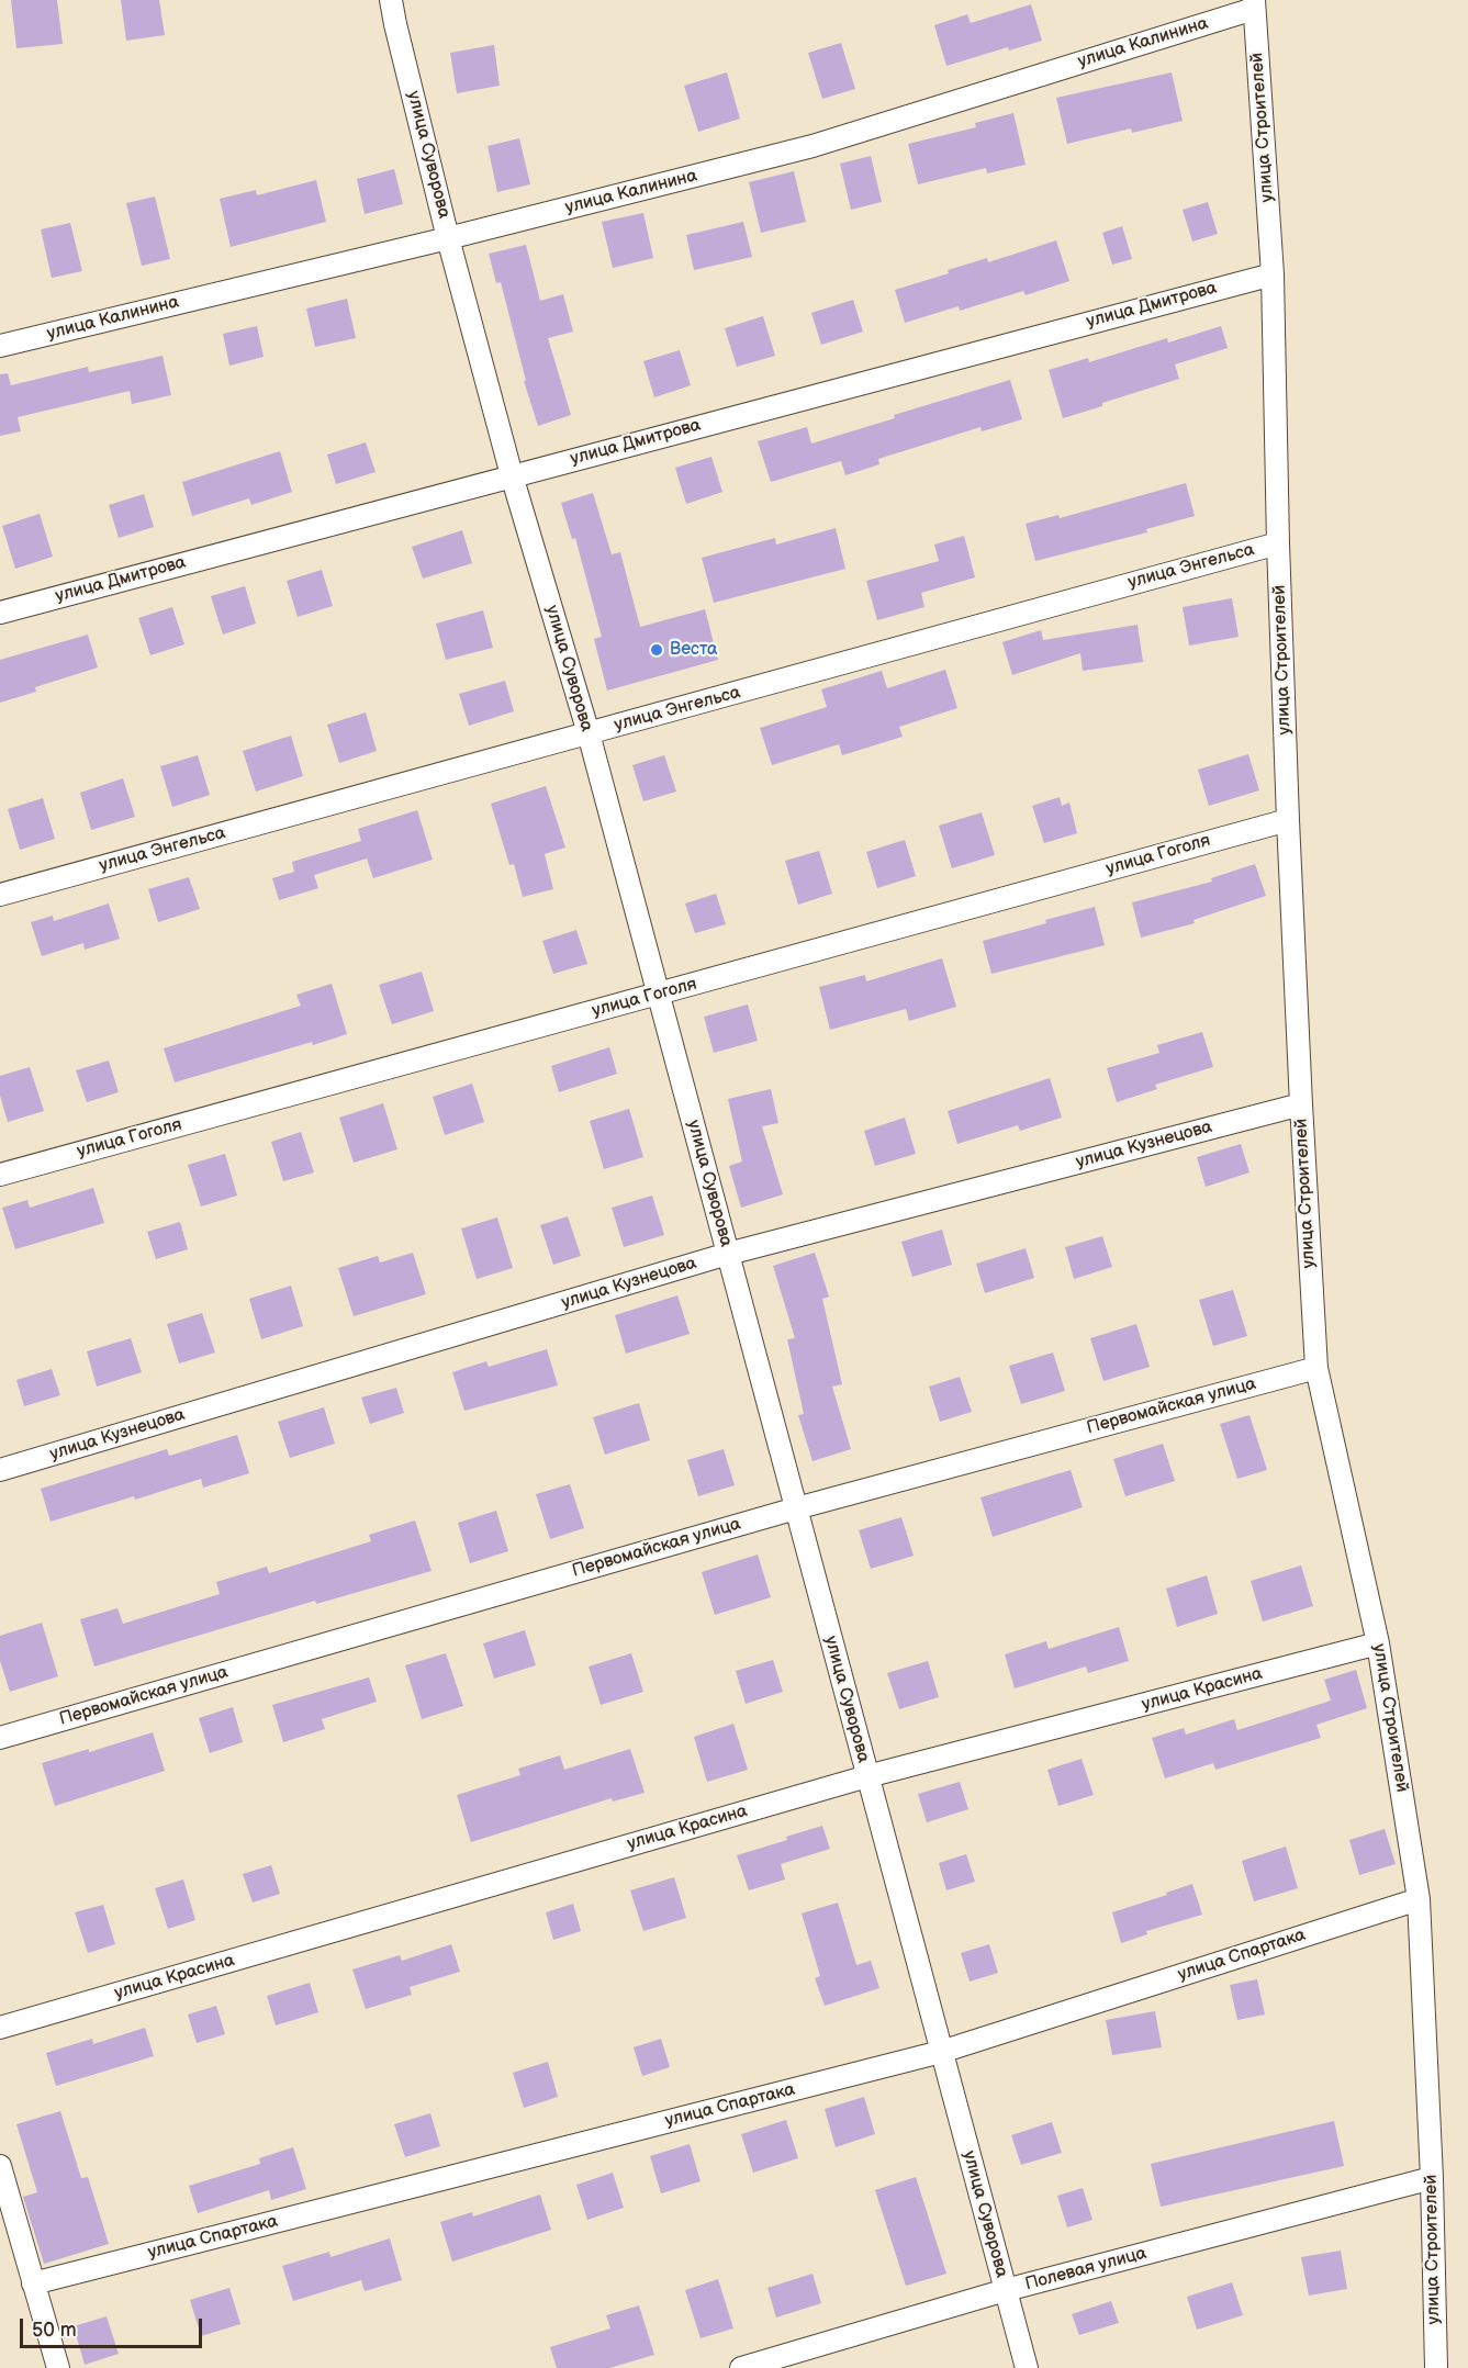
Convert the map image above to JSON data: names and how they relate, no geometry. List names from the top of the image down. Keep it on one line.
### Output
{"streets":{"street":["улица Калинина","улица Строителей","улица Суворова","улица Дмитрова","улица Энгельса","улица Гоголя","улица Кузнецова","Первомайская улица","улица Красина","улица Спартака","Полевая улица"]},"crossings":[["улица Калинина","улица Строителей"],["улица Калинина","улица Суворова"],["улица Строителей","улица Дмитрова"],["улица Строителей","улица Энгельса"],["улица Строителей","улица Гоголя"],["улица Строителей","улица Кузнецова"],["улица Строителей","Первомайская улица"],["улица Строителей","улица Красина"],["улица Строителей","улица Спартака"],["улица Строителей","Полевая улица"],["улица Суворова","улица Дмитрова"],["улица Суворова","улица Энгельса"],["улица Суворова","улица Гоголя"],["улица Суворова","улица Кузнецова"],["улица Суворова","Первомайская улица"],["улица Суворова","улица Красина"],["улица Суворова","улица Спартака"],["улица Суворова","Полевая улица"]],"places":["Веста"],"scale_bar":"50 m"}
